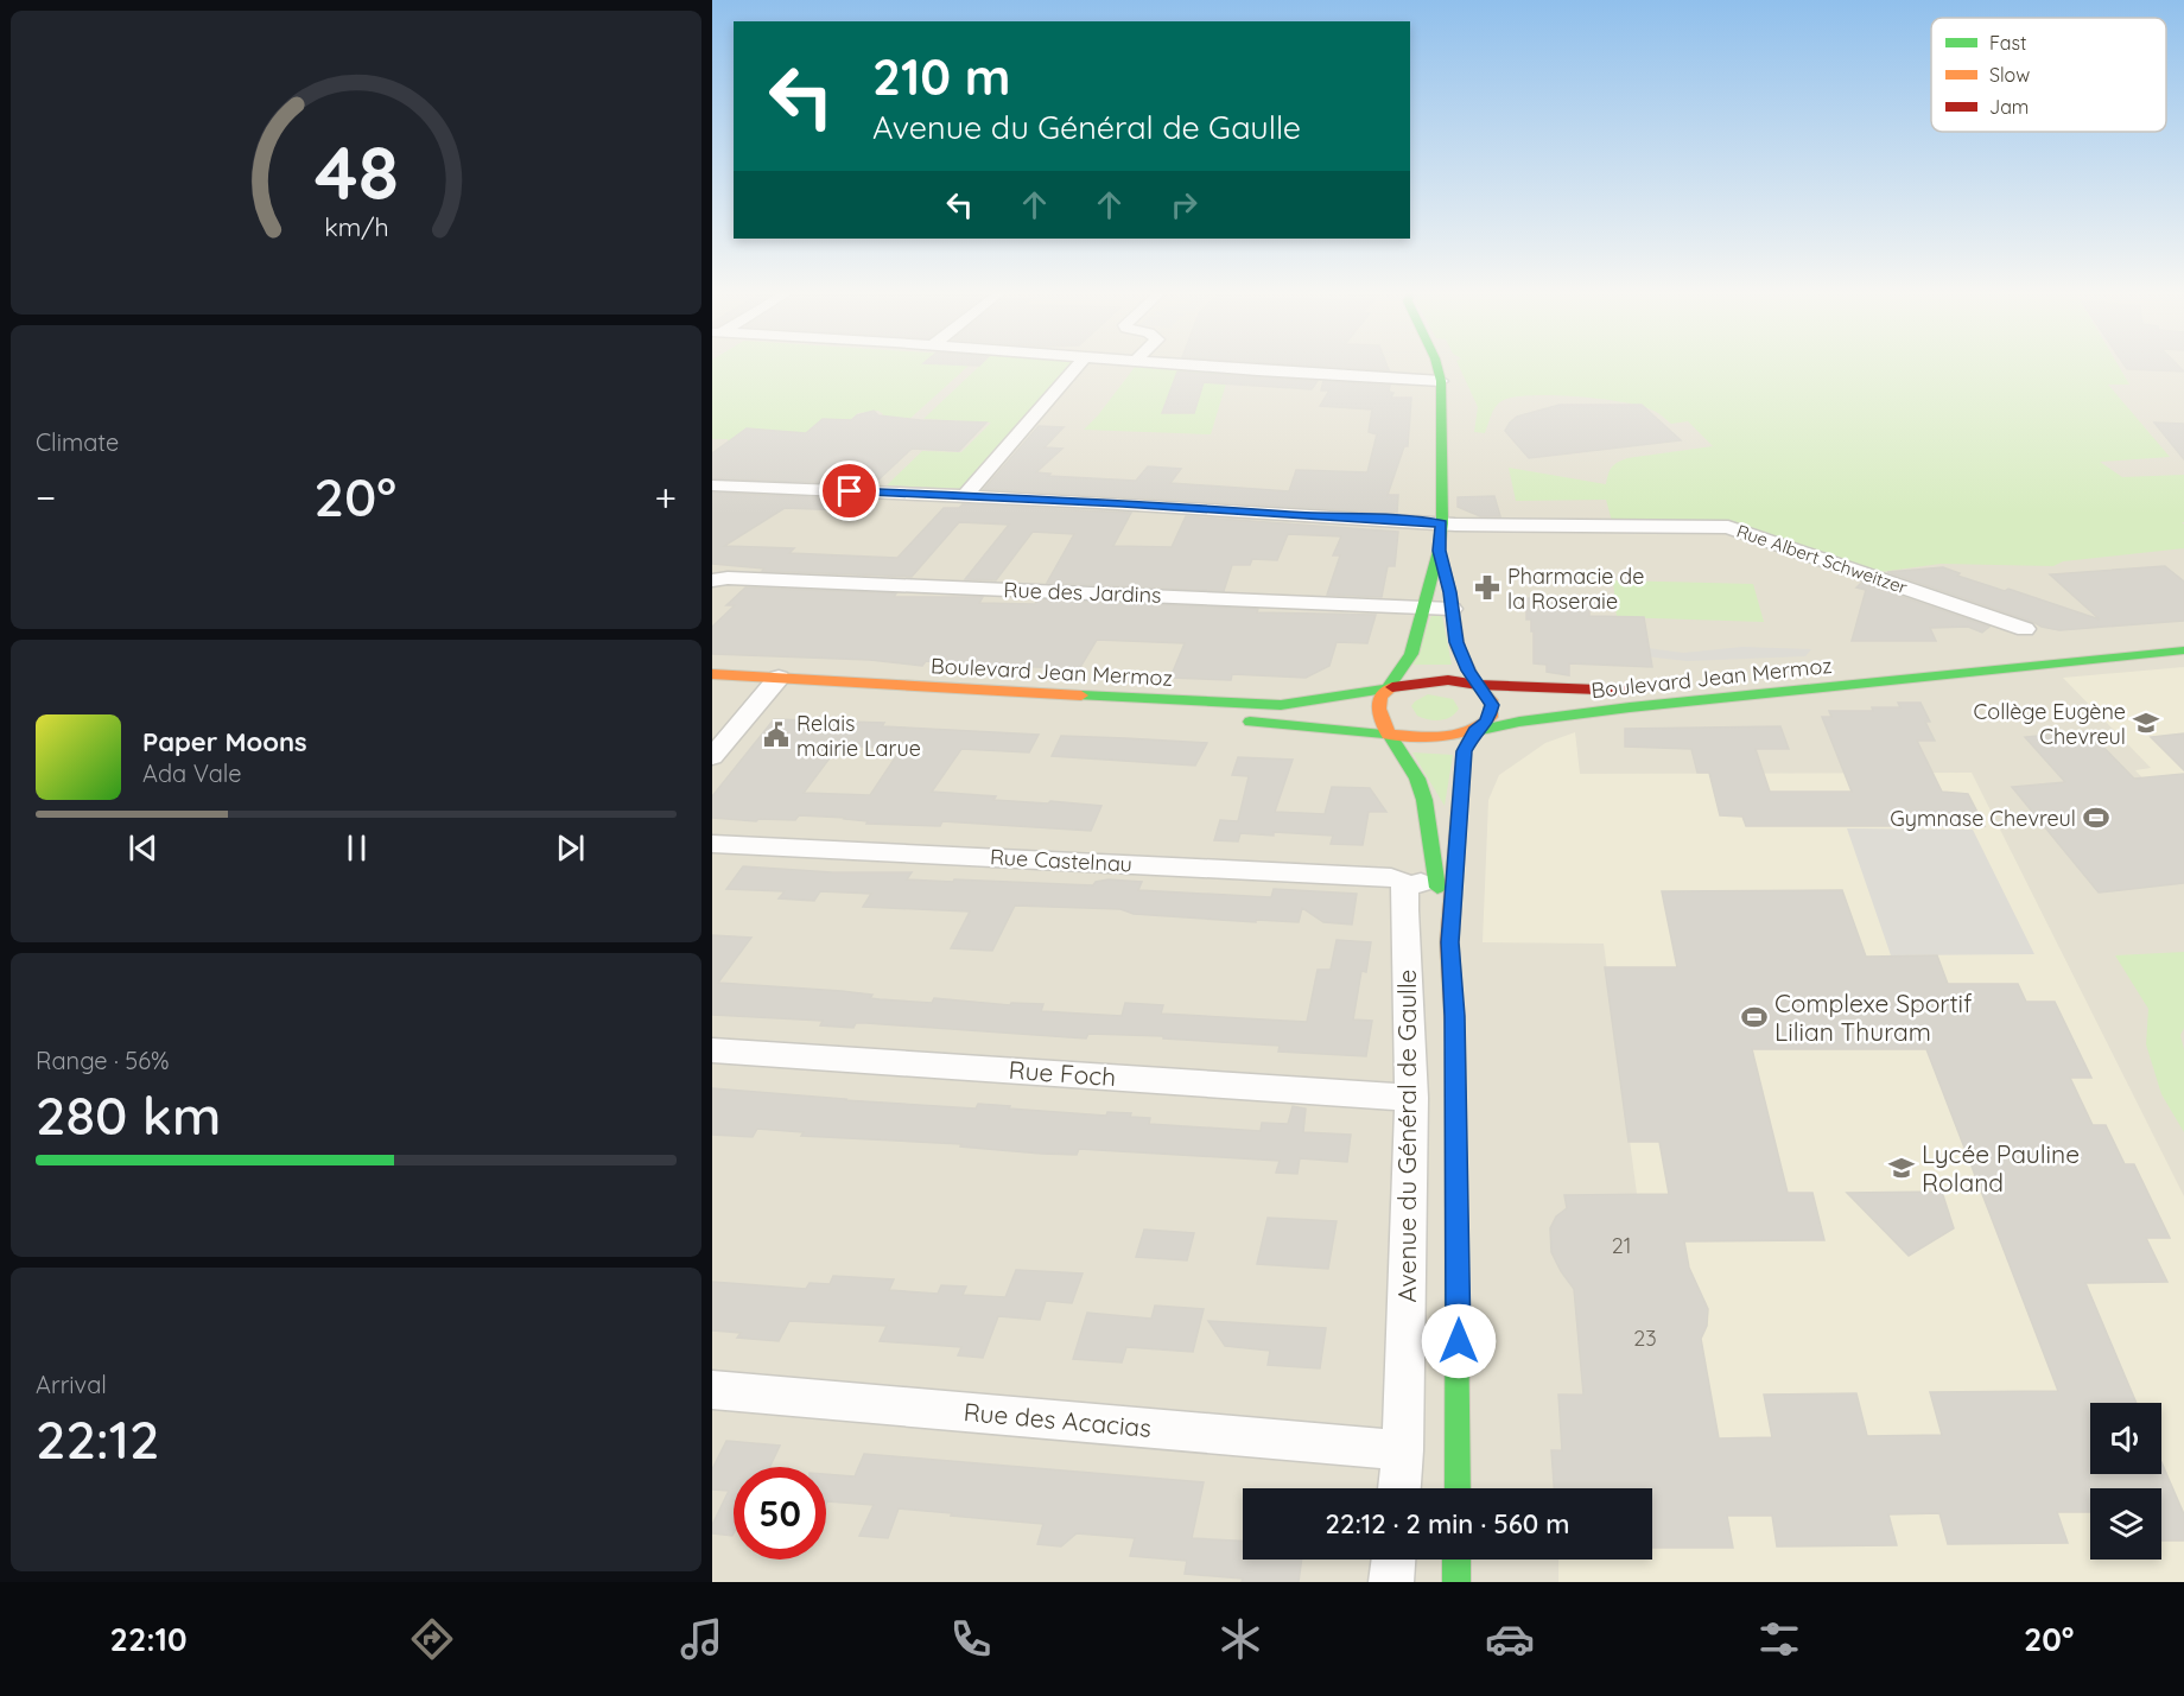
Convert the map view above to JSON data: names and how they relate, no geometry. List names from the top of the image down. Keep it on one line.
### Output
{"streets":{"main road":["Boulevard Jean Mermoz","Avenue du Général de Gaulle"],"street":["Rue Albert Schweitzer","Rue des Jardins","Rue Castelnau","Rue Foch","Rue des Acacias"]},"crossings":[["Boulevard Jean Mermoz","Avenue du Général de Gaulle"],["Rue Castelnau","Avenue du Général de Gaulle"],["Rue Foch","Avenue du Général de Gaulle"],["Avenue du Général de Gaulle","Rue des Acacias"]],"places":{"pharmacy":["Pharmacie de la Roseraie"],"school or university":["Collège Eugène Chevreul","Lycée Pauline Roland"],"public building":["Relais mairie Larue"],"sports":["Gymnase Chevreul","Complexe Sportif Lilian Thuram"]},"house_numbers":["21","23"],"legend":["Fast","Slow","Jam"],"page":{"turn":["210 m","Avenue du Général de Gaulle"],"tile":["Climate",["Range · 56%","280 km"],["Arrival","22:12"]],"heat":["−","20°","+"],"song":["Paper Moons","Ada Vale"],"limit":"50","trip":"22:12 · 2 min · 560 m","tabs":["22:10","20°"],"gauge":["48","km/h"]}}
